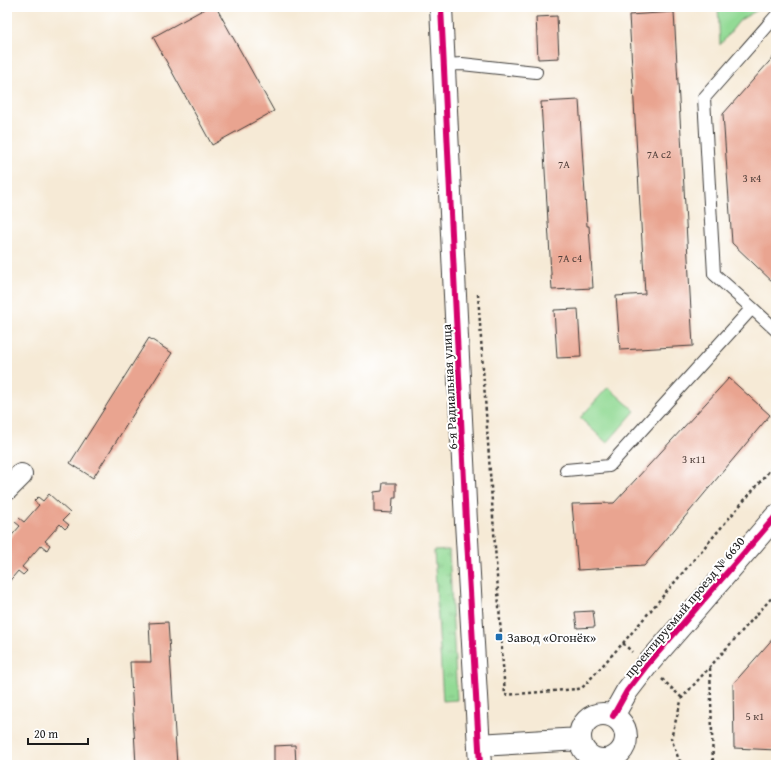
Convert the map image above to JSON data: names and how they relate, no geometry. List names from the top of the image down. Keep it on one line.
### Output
{"streets":{"street":["6-я Радиальная улица","проектируемый проезд № 6630"]},"places":{"transit":["Завод «Огонёк»"]},"house_numbers":["7А с2","7А","3 к4","7А с4","3 к11","5 к1"],"scale_bar":"20 m"}
